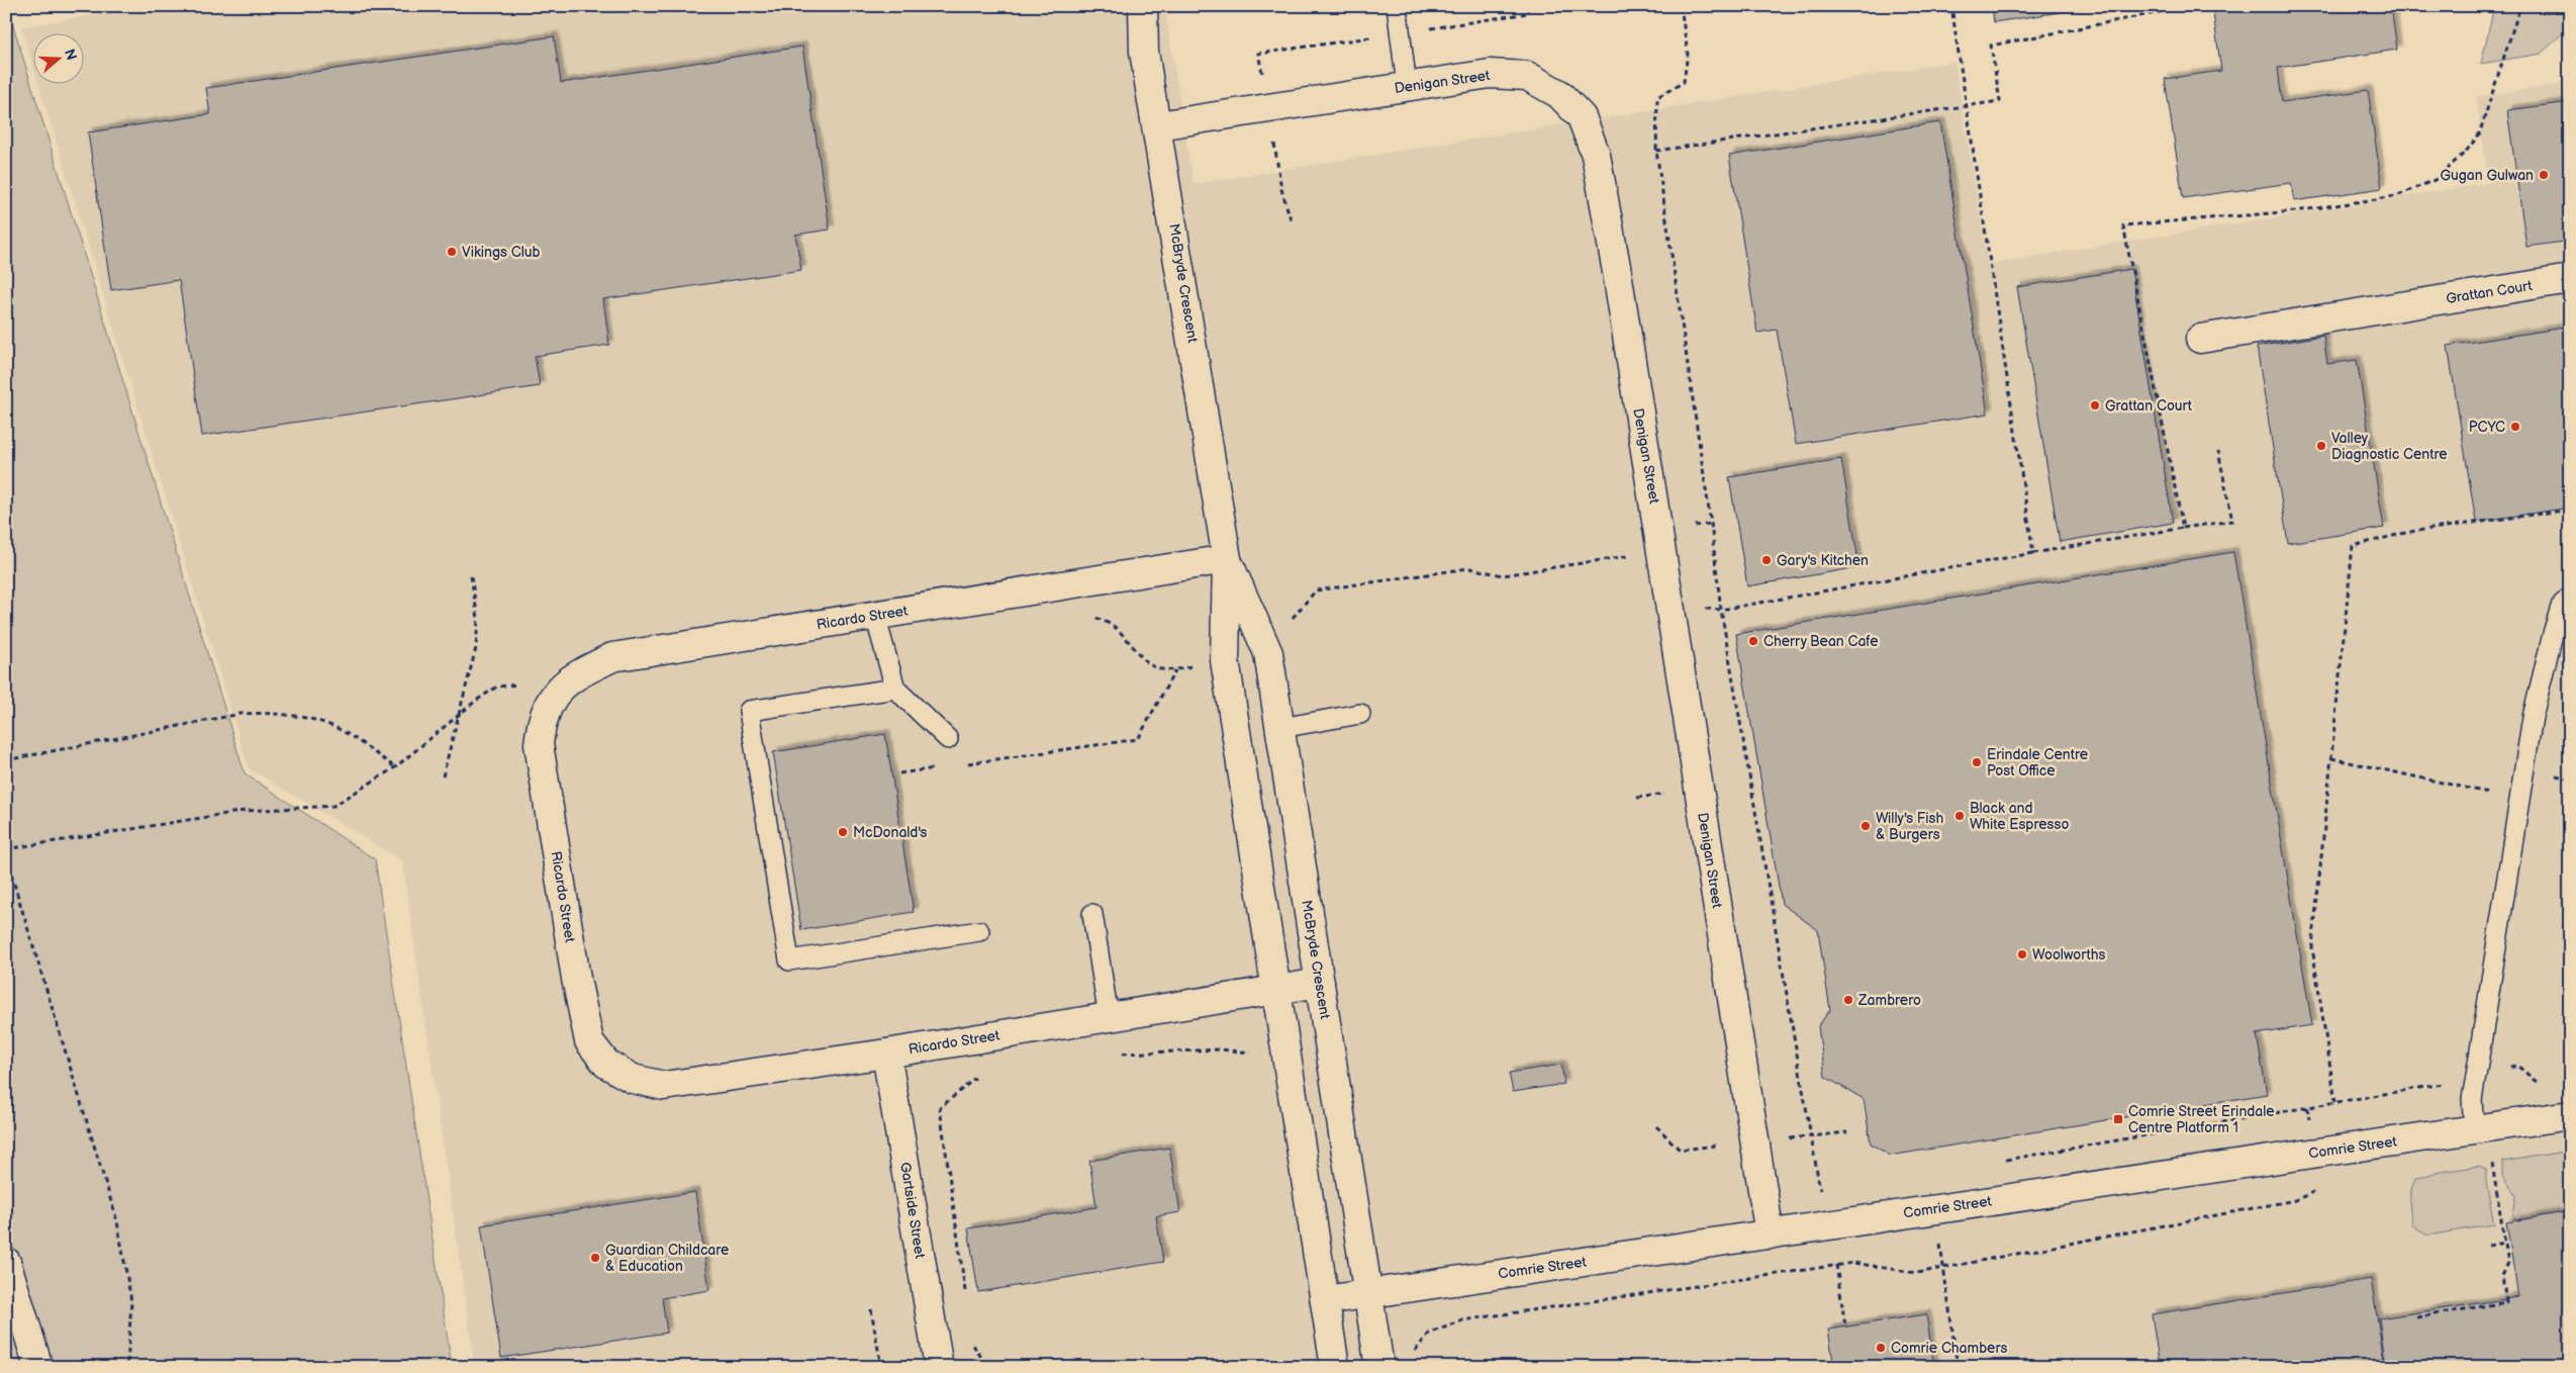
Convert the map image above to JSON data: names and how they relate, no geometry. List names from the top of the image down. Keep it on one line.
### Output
{"streets":{"street":["Denigan Street","McBryde Crescent","Grattan Court","Ricardo Street","Comrie Street","Gartside Street"]},"crossings":[["Denigan Street","McBryde Crescent"],["Denigan Street","Comrie Street"],["McBryde Crescent","Ricardo Street"],["McBryde Crescent","Comrie Street"],["Ricardo Street","Gartside Street"]],"places":{"other":["Gugan Gulwan","Vikings Club","Grattan Court","PCYC","Valley Diagnostic Centre","Gary's Kitchen","Cherry Bean Cafe","Erindale Centre Post Office","Black and White Espresso","Willy's Fish & Burgers","McDonald's","Woolworths","Zambrero","Guardian Childcare & Education","Comrie Chambers"],"transit":["Comrie Street Erindale Centre Platform 1"]},"north":"right"}
